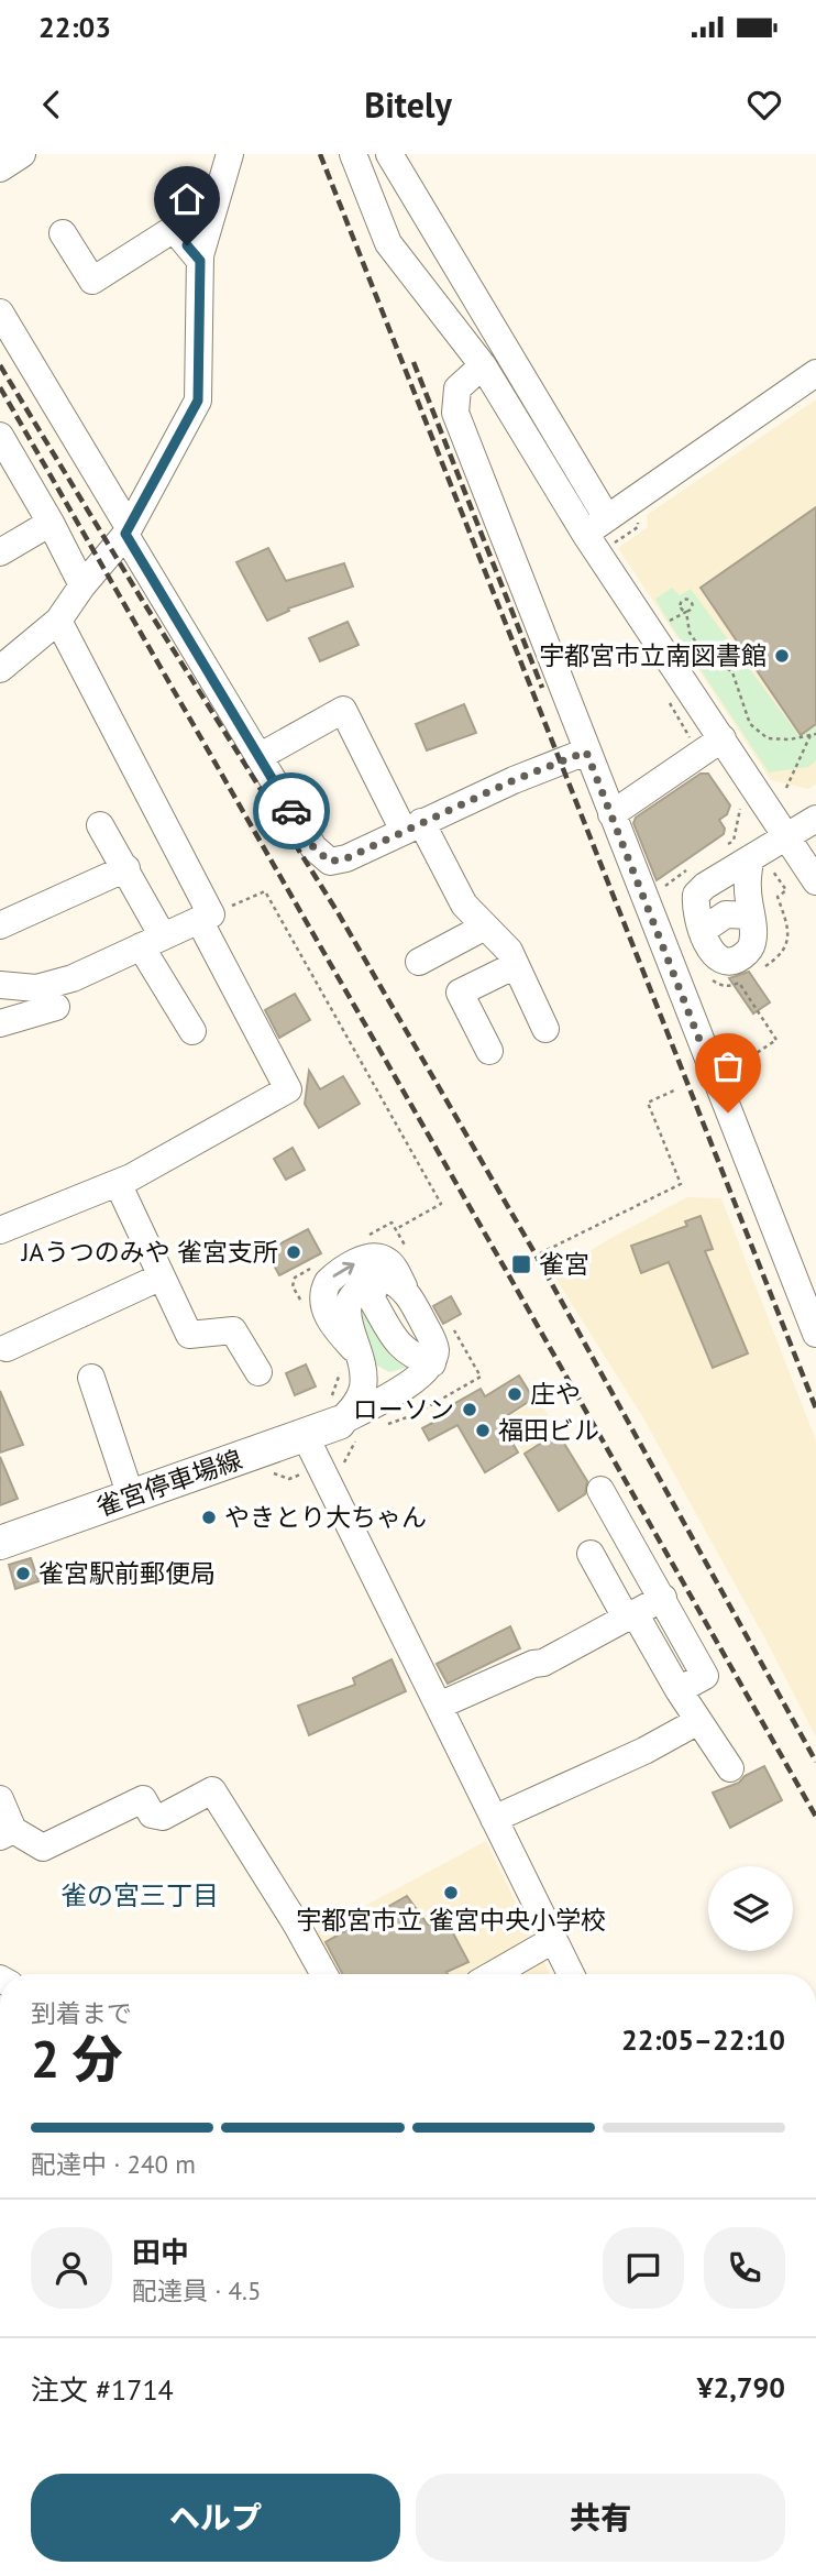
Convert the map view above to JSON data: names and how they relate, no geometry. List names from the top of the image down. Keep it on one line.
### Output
{"streets":{"main road":["雀宮停車場線"]},"districts":["雀の宮三丁目"],"places":{"other":["宇都宮市立南図書館","JAうつのみや 雀宮支所","庄や","ローソン","福田ビル","やきとり大ちゃん","雀宮駅前郵便局","宇都宮市立 雀宮中央小学校"],"transit":["雀宮"]},"page":{"status":"22:03","header":"Bitely","heading":["2 分","到着まで","22:05–22:10"],"panel":["田中","配達員 · 4.5","注文 #1714","¥2,790"],"bar":"配達中 · 240 m","buttons":["ヘルプ","共有"]}}
